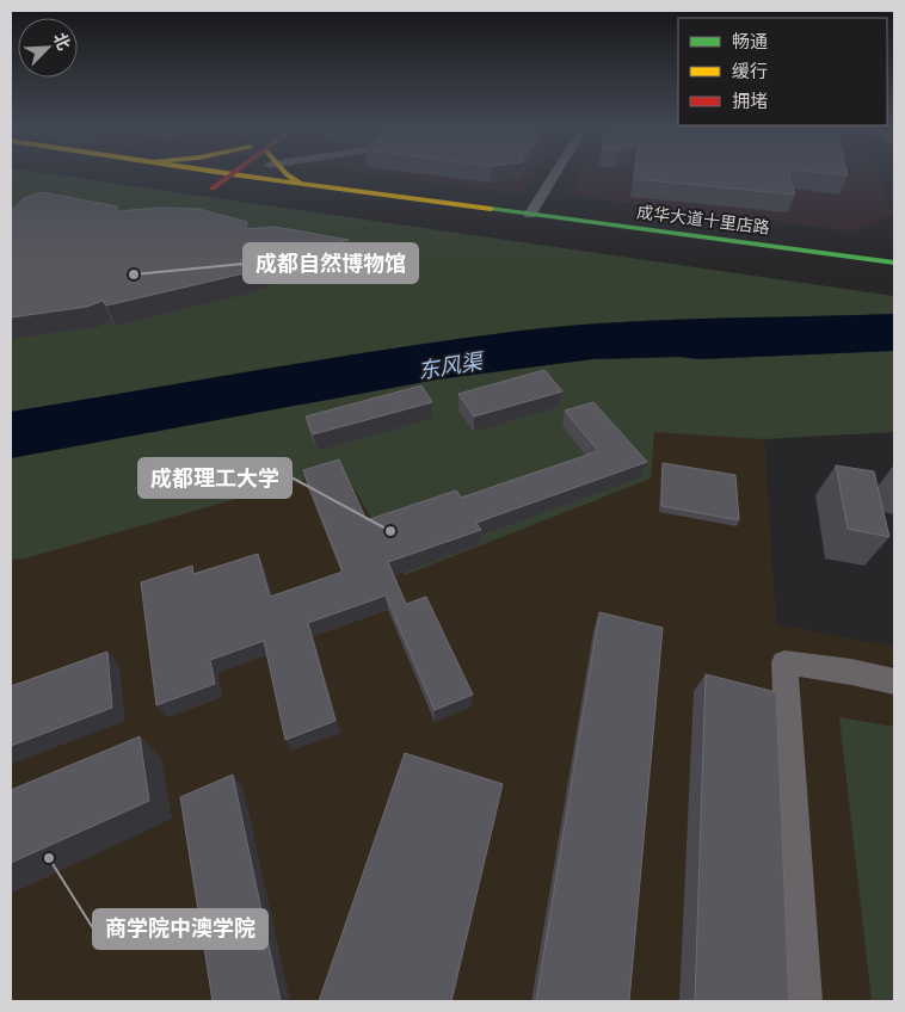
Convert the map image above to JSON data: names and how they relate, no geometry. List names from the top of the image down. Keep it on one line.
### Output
{"streets":{"main road":["成华大道十里店路"]},"water":["东风渠"],"places":["成都自然博物馆","成都理工大学","商学院中澳学院"],"legend":["畅通","缓行","拥堵"],"north":"top right"}
